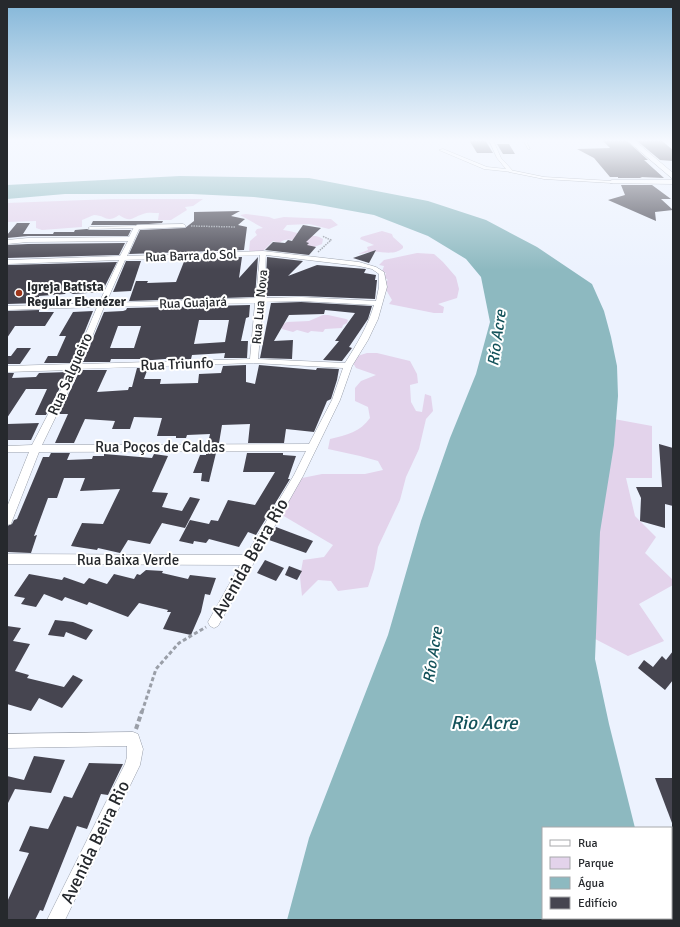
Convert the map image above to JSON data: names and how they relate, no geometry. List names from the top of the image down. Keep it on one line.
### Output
{"streets":{"street":["Rua Barra do Sol","Rua Guajará","Rua Lua Nova","Rua Triunfo","Rua Salgueiro","Rua Poços de Caldas","Avenida Beira Rio","Rua Baixa Verde"]},"crossings":[["Rua Barra do Sol","Rua Lua Nova"],["Rua Barra do Sol","Rua Salgueiro"],["Rua Barra do Sol","Avenida Beira Rio"],["Rua Guajará","Rua Lua Nova"],["Rua Guajará","Rua Salgueiro"],["Rua Guajará","Avenida Beira Rio"],["Rua Lua Nova","Rua Triunfo"],["Rua Triunfo","Rua Salgueiro"],["Rua Triunfo","Avenida Beira Rio"],["Rua Salgueiro","Rua Poços de Caldas"],["Rua Poços de Caldas","Avenida Beira Rio"],["Avenida Beira Rio","Rua Baixa Verde"]],"water":["Río Acre","Rio Acre"],"places":["Igreja Batista Regular Ebenézer"],"legend":["Rua","Parque","Água","Edifício"]}
